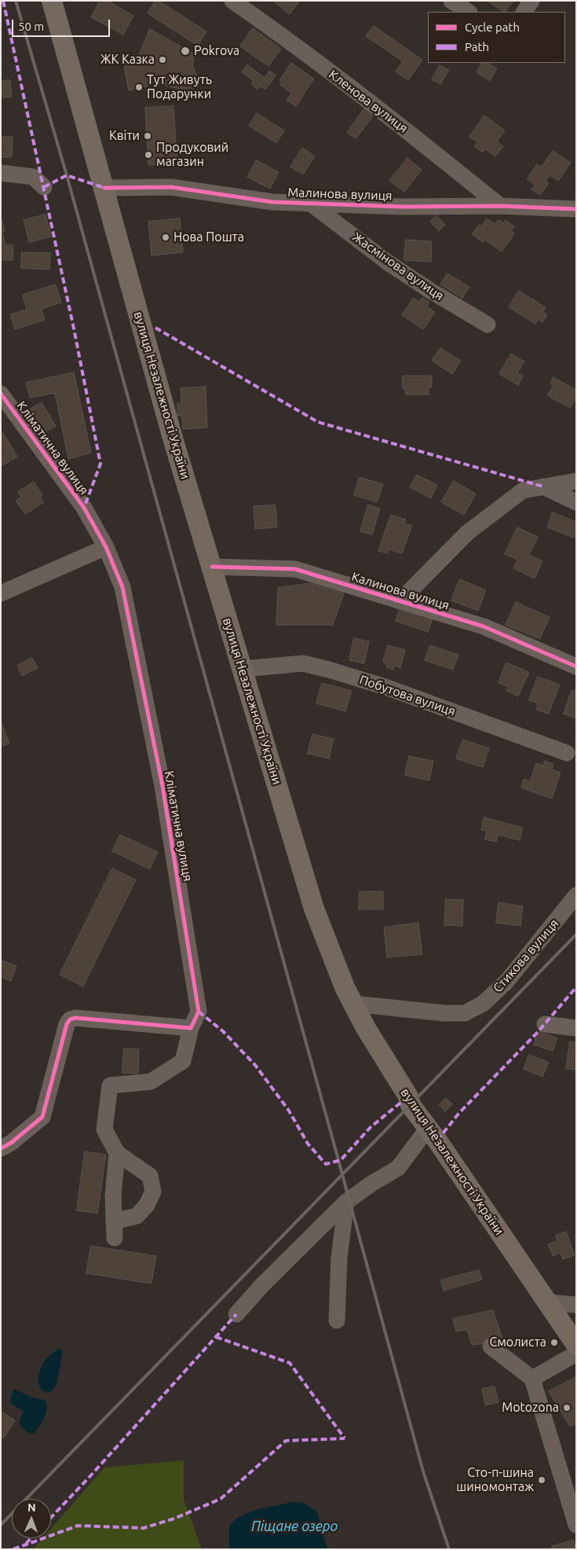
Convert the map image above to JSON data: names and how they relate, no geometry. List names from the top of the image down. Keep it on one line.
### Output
{"streets":{"main road":["вулиця Незалежності України"],"street":["Кленова вулиця","Малинова вулиця","Жасмінова вулиця","Кліматична вулиця","Калинова вулиця","Побутова вулиця","Стикова вулиця"]},"crossings":[["Кленова вулиця","Малинова вулиця"],["Малинова вулиця","Жасмінова вулиця"],["Малинова вулиця","вулиця Незалежності України"],["вулиця Незалежності України","Калинова вулиця"],["вулиця Незалежності України","Побутова вулиця"],["вулиця Незалежності України","Стикова вулиця"]],"water":["Піщане озеро"],"places":["Pokrova","ЖК Казка","Тут Живуть Подарунки","Квіти","Продуковий магазин","Нова Пошта","Смолиста","Motozona","Сто-п-шина шиномонтаж"],"legend":["Cycle path","Path"],"scale_bar":"50 m","north":"top"}
